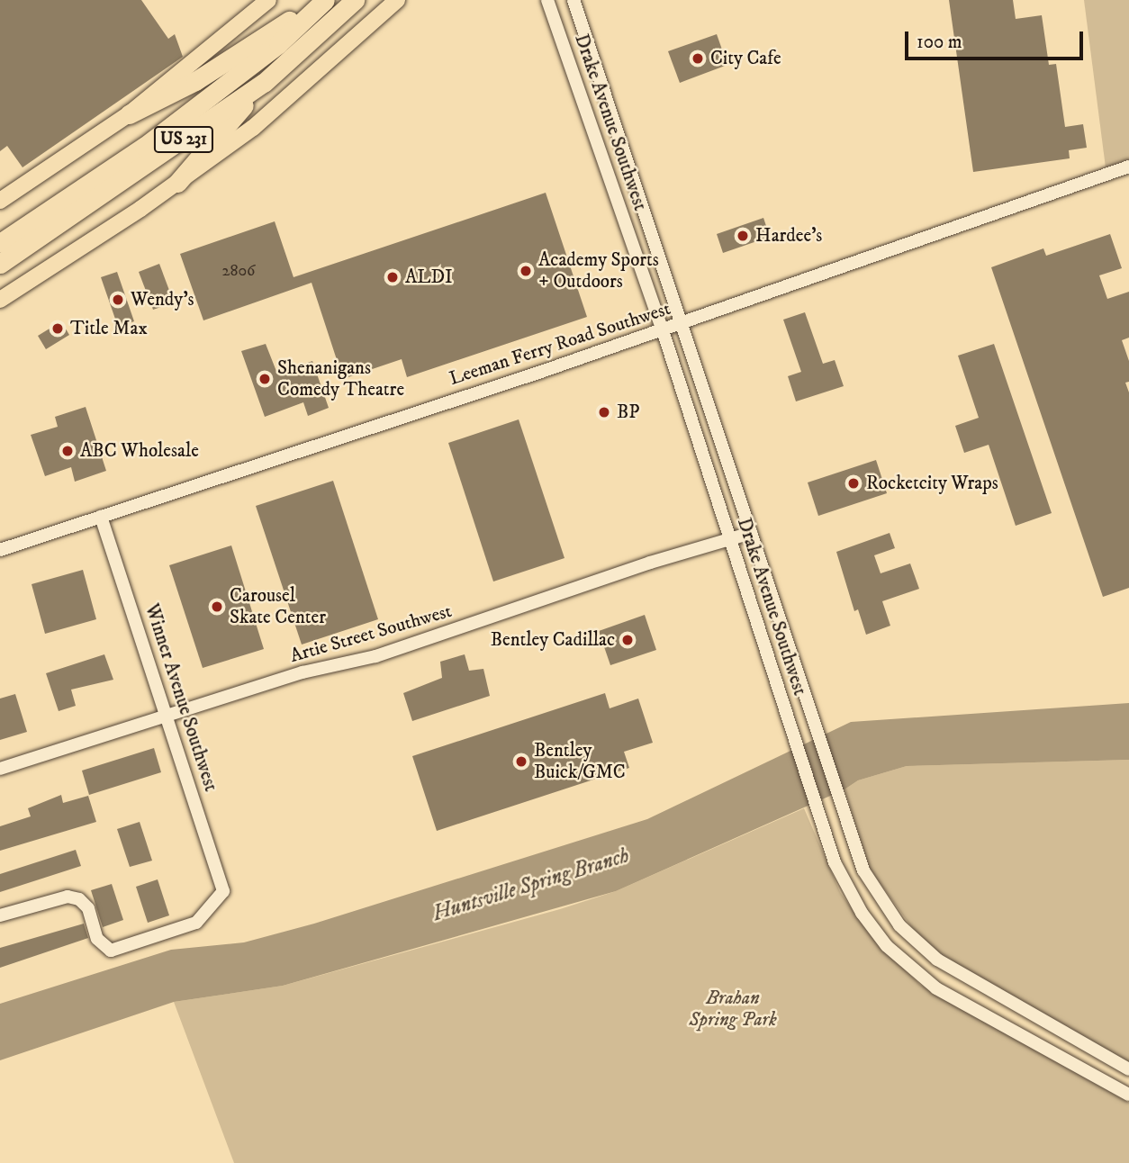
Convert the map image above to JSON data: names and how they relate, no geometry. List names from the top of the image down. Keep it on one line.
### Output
{"streets":{"highway":["US 231"],"street":["Drake Avenue Southwest","Leeman Ferry Road Southwest","Artie Street Southwest","Winner Avenue Southwest"]},"crossings":[["Drake Avenue Southwest","Leeman Ferry Road Southwest"],["Drake Avenue Southwest","Artie Street Southwest"],["Leeman Ferry Road Southwest","Winner Avenue Southwest"],["Artie Street Southwest","Winner Avenue Southwest"]],"water":["Huntsville Spring Branch"],"parks":["Brahan Spring Park"],"places":["City Cafe","Hardee's","Academy Sports + Outdoors","ALDI","Wendy's","Title Max","Shenanigans Comedy Theatre","BP","ABC Wholesale","Rocketcity Wraps","Carousel Skate Center","Bentley Cadillac","Bentley Buick/GMC"],"house_numbers":["2806"],"scale_bar":"100 m"}
